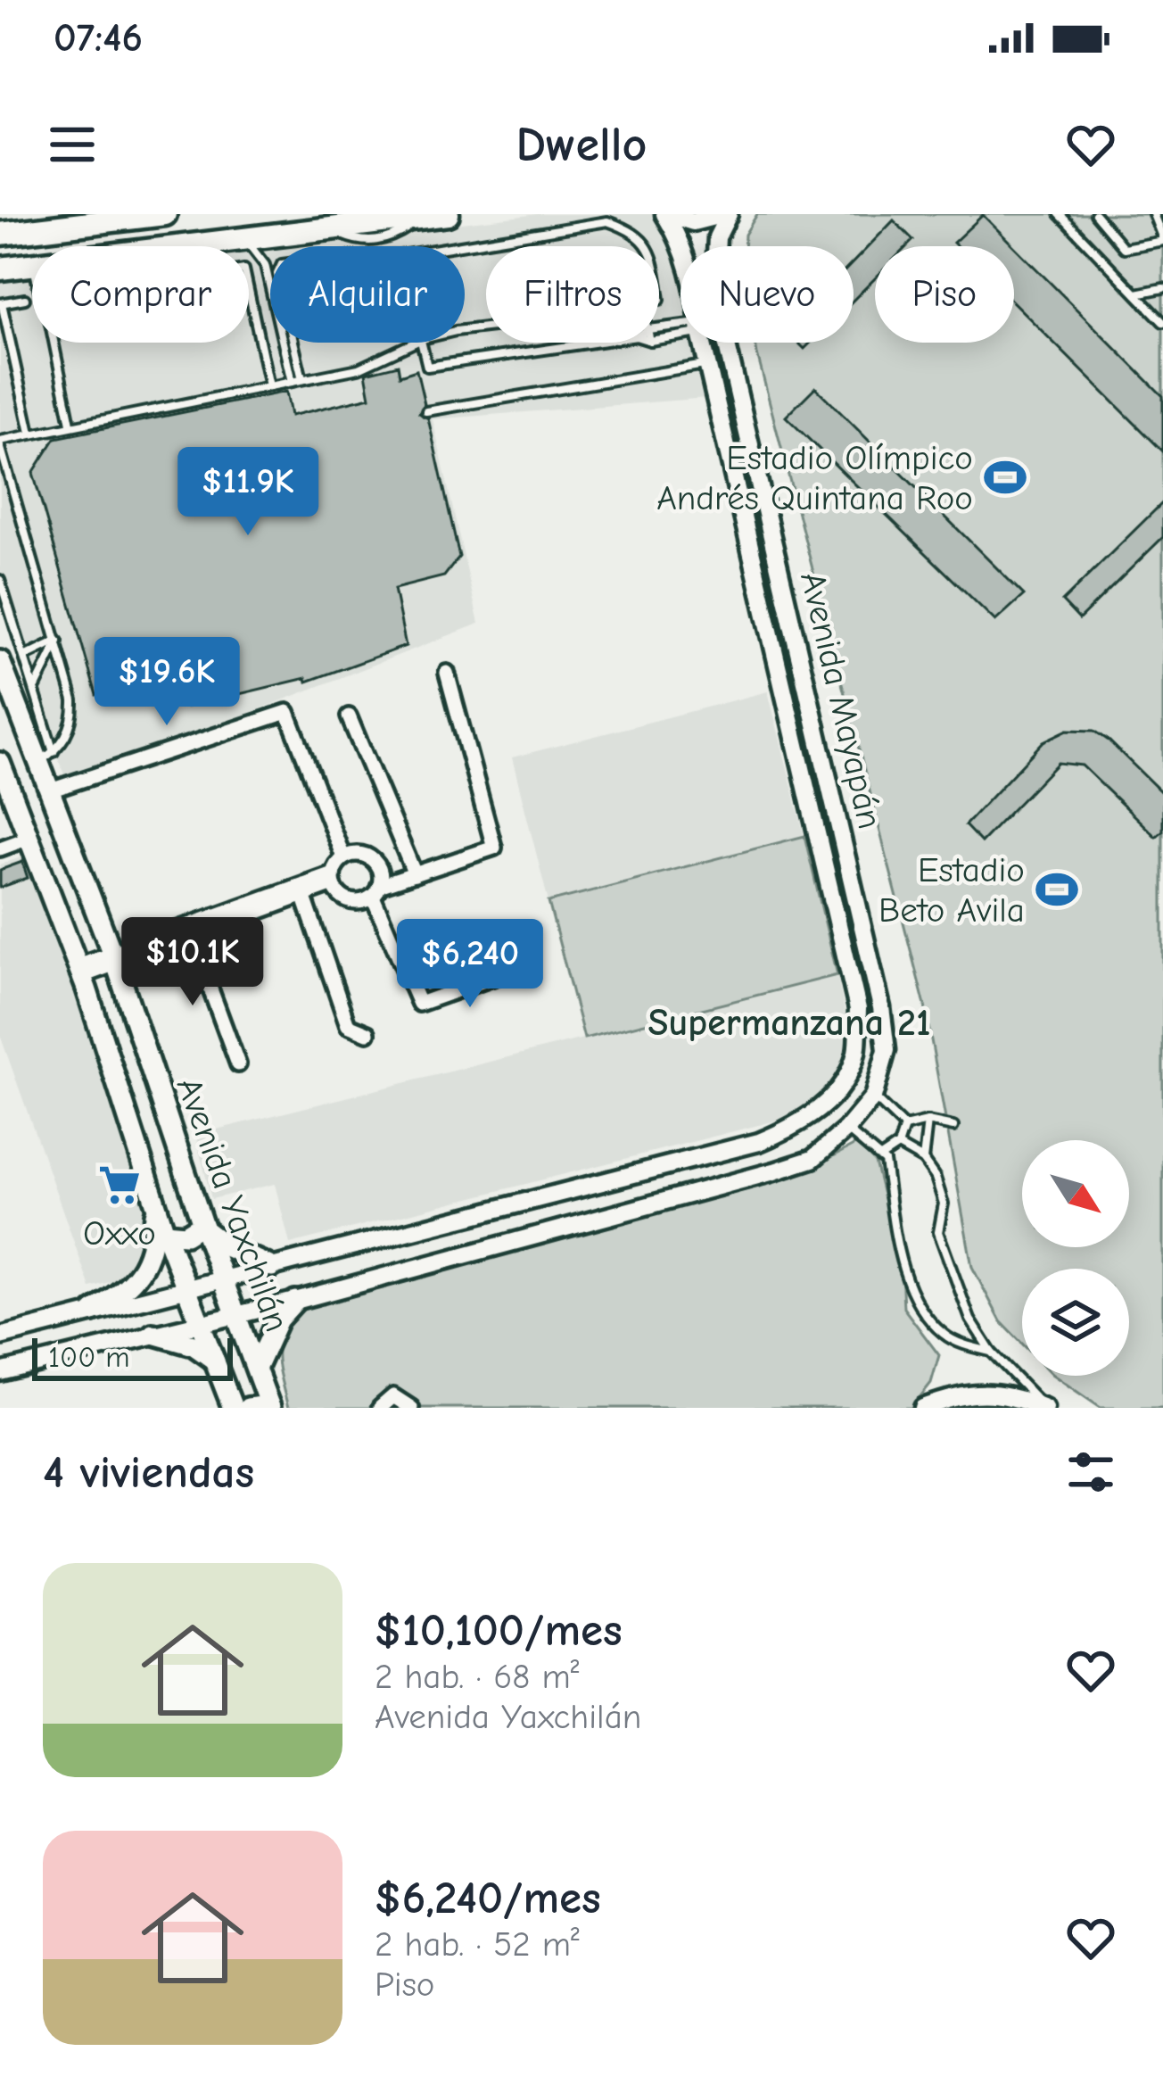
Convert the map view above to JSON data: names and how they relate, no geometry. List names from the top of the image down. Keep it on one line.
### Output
{"streets":{"main road":["Avenida Yaxchilán"],"street":["Avenida Mayapán"]},"crossings":[["Avenida Mayapán","Avenida Yaxchilán"]],"districts":["Supermanzana 21"],"places":{"sports":["Estadio Olímpico Andrés Quintana Roo","Estadio Beto Avila"],"supermarket":["Oxxo"]},"scale_bar":"100 m","north":"bottom right","page":{"status":"07:46","header":"Dwello","chip":["Comprar","Alquilar","Filtros","Nuevo","Piso"],"price":["$11.9K","$19.6K","$10.1K","$6,240"],"scale":"100 m","heading":"4 viviendas","list":[{"name":"$10,100/mes","note":"2 hab. · 68 m² · Avenida Yaxchilán"},{"name":"$6,240/mes","note":"2 hab. · 52 m² · Piso"}]}}
